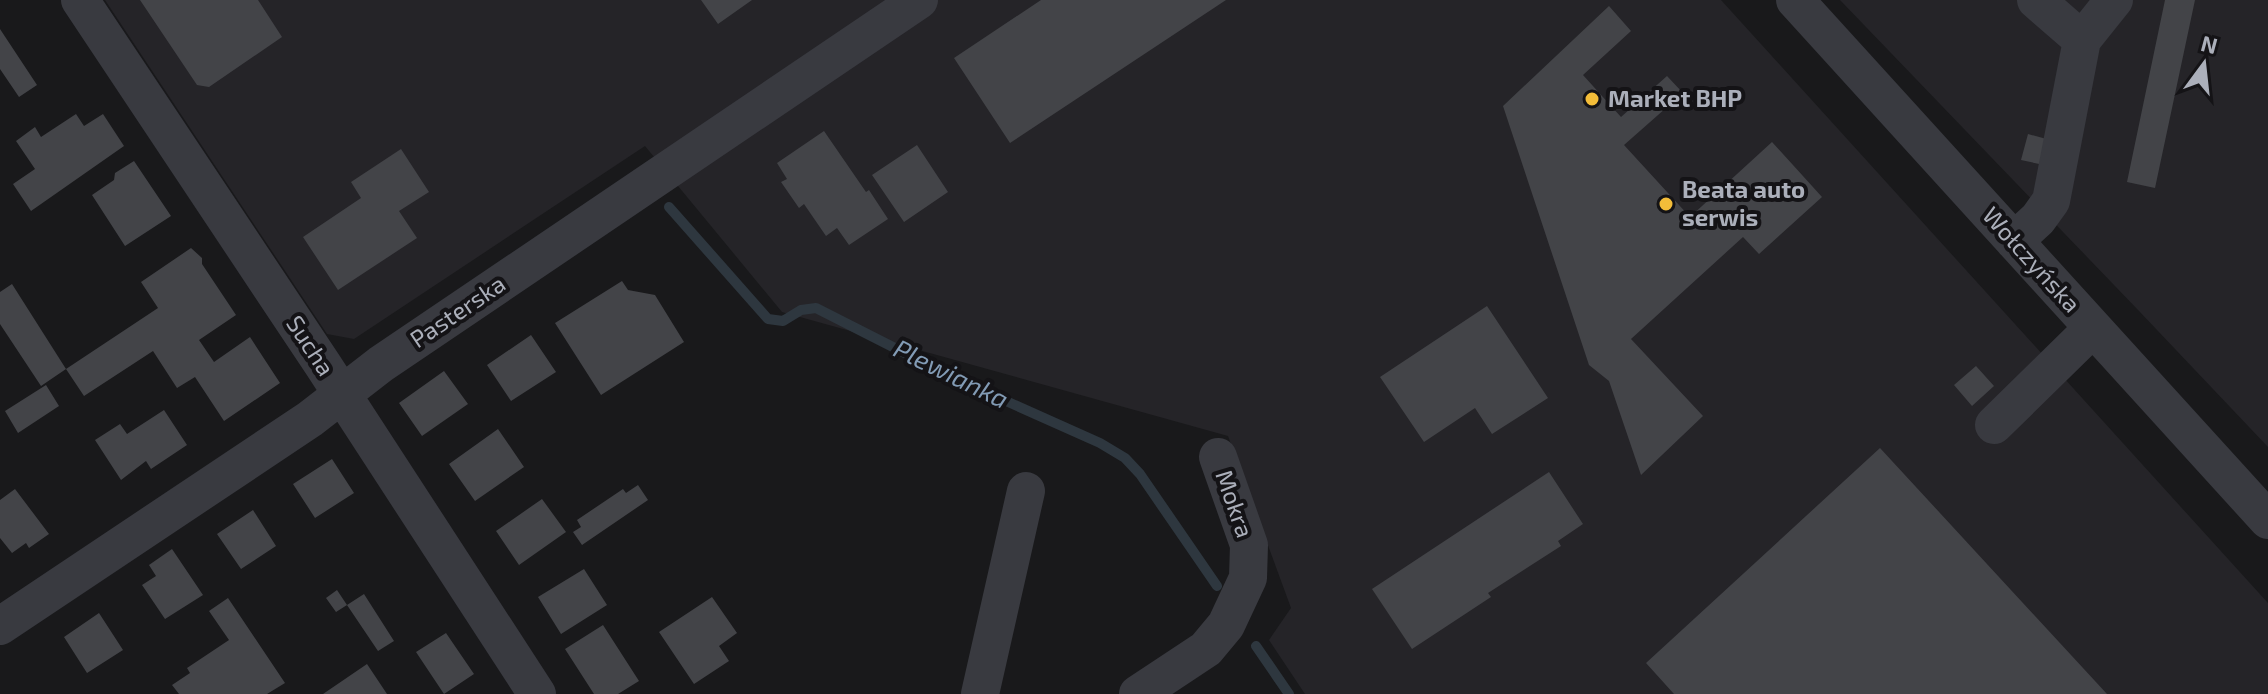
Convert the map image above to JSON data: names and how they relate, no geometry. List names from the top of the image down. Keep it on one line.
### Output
{"streets":{"street":["Wołczyńska","Pasterska","Sucha","Mokra"]},"crossings":[["Pasterska","Sucha"]],"water":["Plewianka"],"places":["Market BHP","Beata auto serwis"],"north":"top"}
